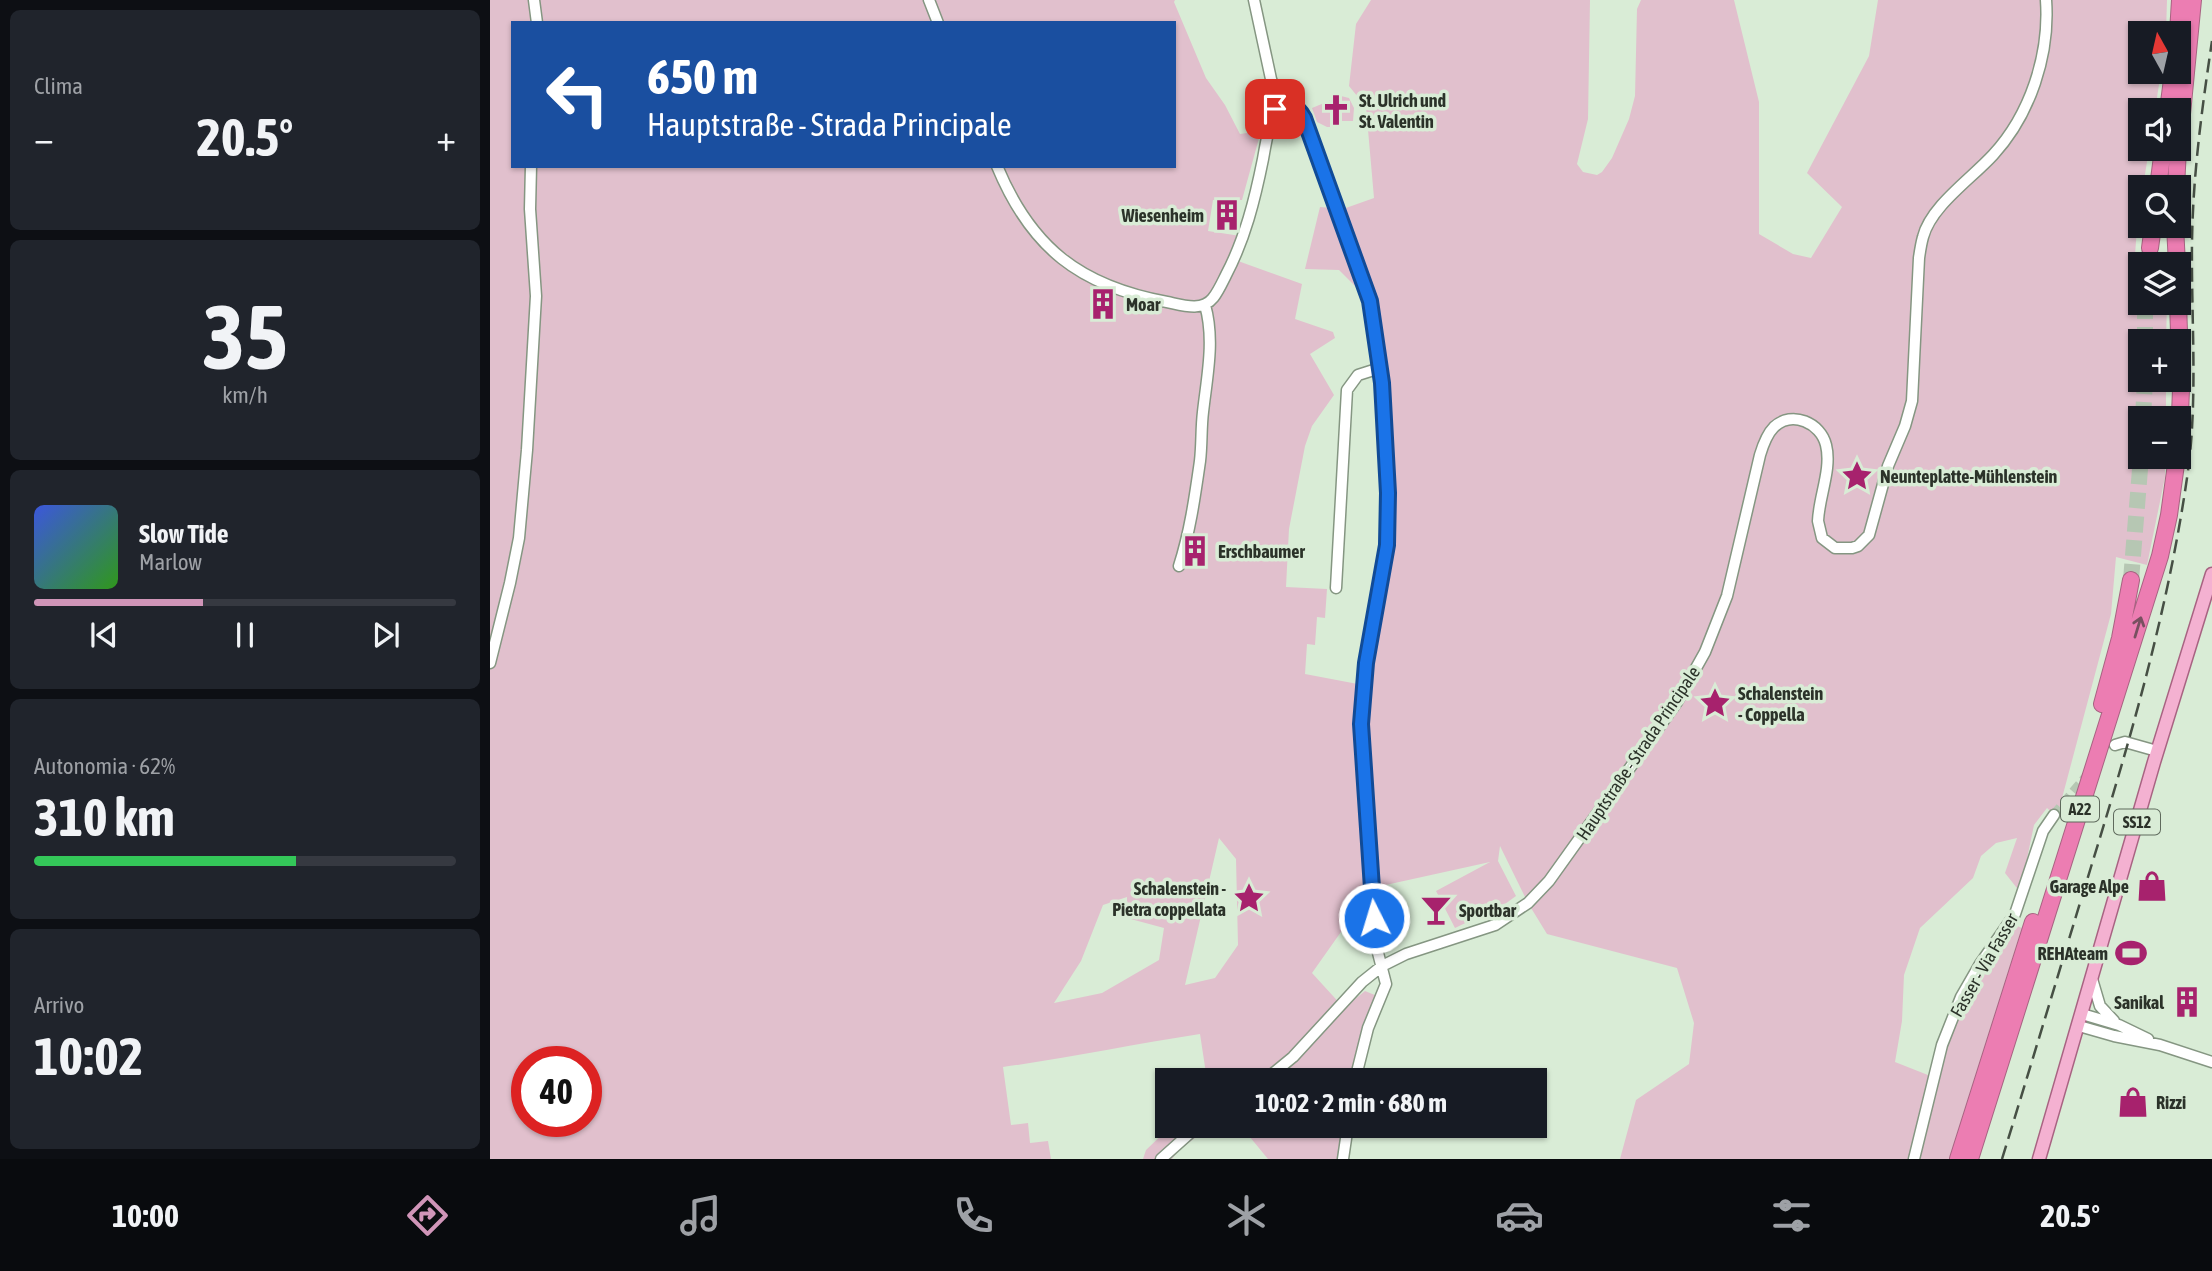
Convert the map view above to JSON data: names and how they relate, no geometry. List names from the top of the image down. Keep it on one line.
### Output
{"streets":{"highway":["A22"],"main road":["SS12"],"street":["Hauptstraße - Strada Principale","Fasser - Via Fasser"]},"places":{"church":["St. Ulrich und St. Valentin"],"building":["Wiesenheim","Moar","Erschbaumer","Sanikal"],"place":["Neunteplatte-Mühlenstein","Schalenstein - Coppella","Schalenstein - Pietra coppellata"],"shop":["Garage Alpe","Rizzi"],"bar":["Sportbar"],"sports":["REHAteam"]},"north":"top","page":{"tile":["Clima",["35","km/h"],["Autonomia · 62%","310 km"],["Arrivo","10:02"]],"map_buttons":["+","−"],"turn":["650 m","Hauptstraße - Strada Principale"],"heat":["−","20.5°","+"],"song":["Slow Tide","Marlow"],"limit":"40","trip":"10:02 · 2 min · 680 m","tabs":["10:00","20.5°"]}}
